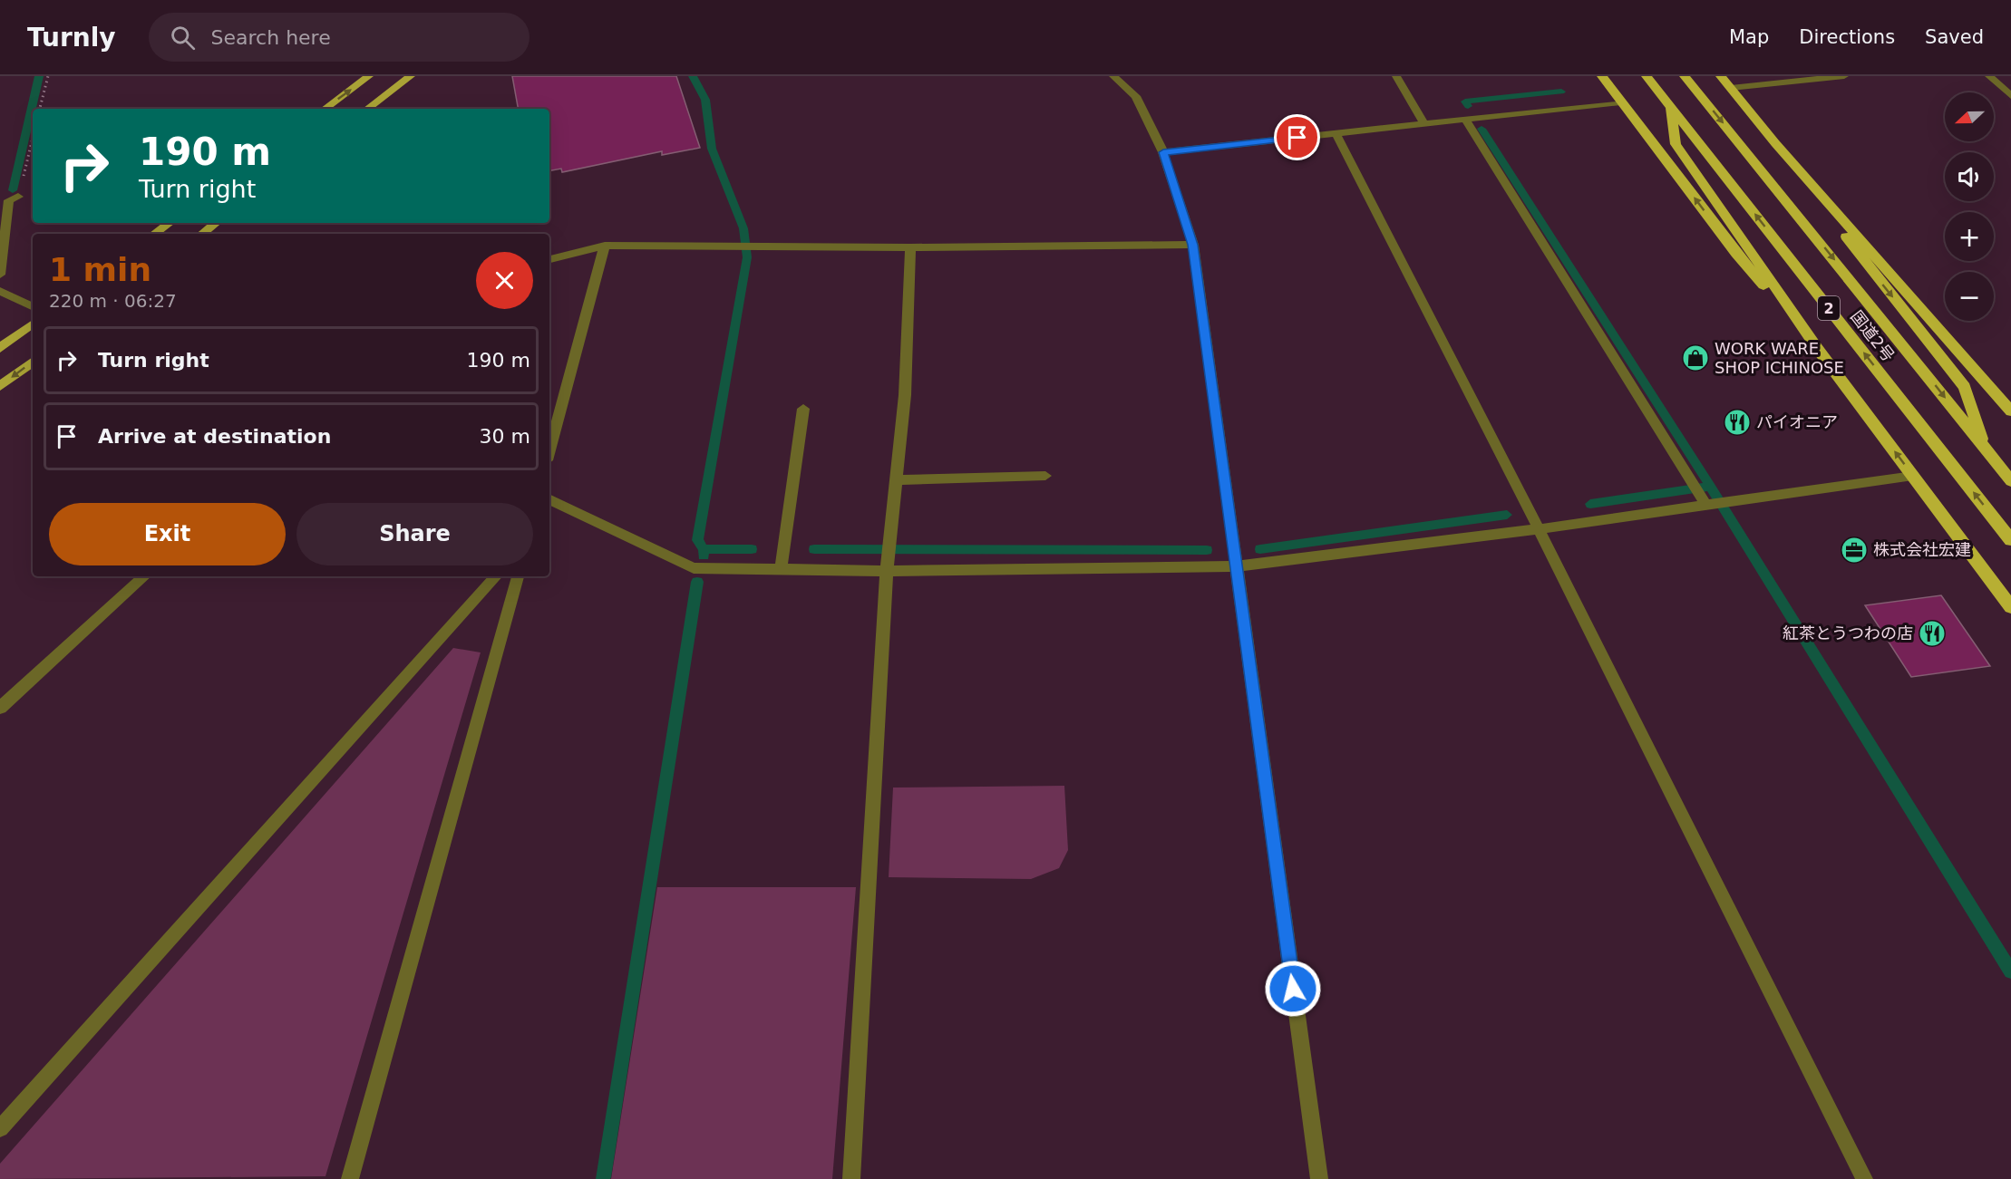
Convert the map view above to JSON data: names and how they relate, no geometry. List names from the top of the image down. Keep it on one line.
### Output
{"streets":{"highway":["2","国道2号"]},"crossings":[["2","国道2号"]],"places":{"shop":["WORK WARE SHOP ICHINOSE"],"restaurant":["パイオニア","紅茶とうつわの店"],"office":["株式会社宏建"]},"north":"left","page":{"header":"Turnly","search":"Search here","nav":["Map","Directions","Saved"],"map_buttons":["+","−"],"turn":["190 m","Turn right"],"heading":["1 min","220 m · 06:27"],"list":[{"name":"Turn right","value":"190 m"},{"name":"Arrive at destination","value":"30 m"}],"buttons":["Exit","Share"]}}
